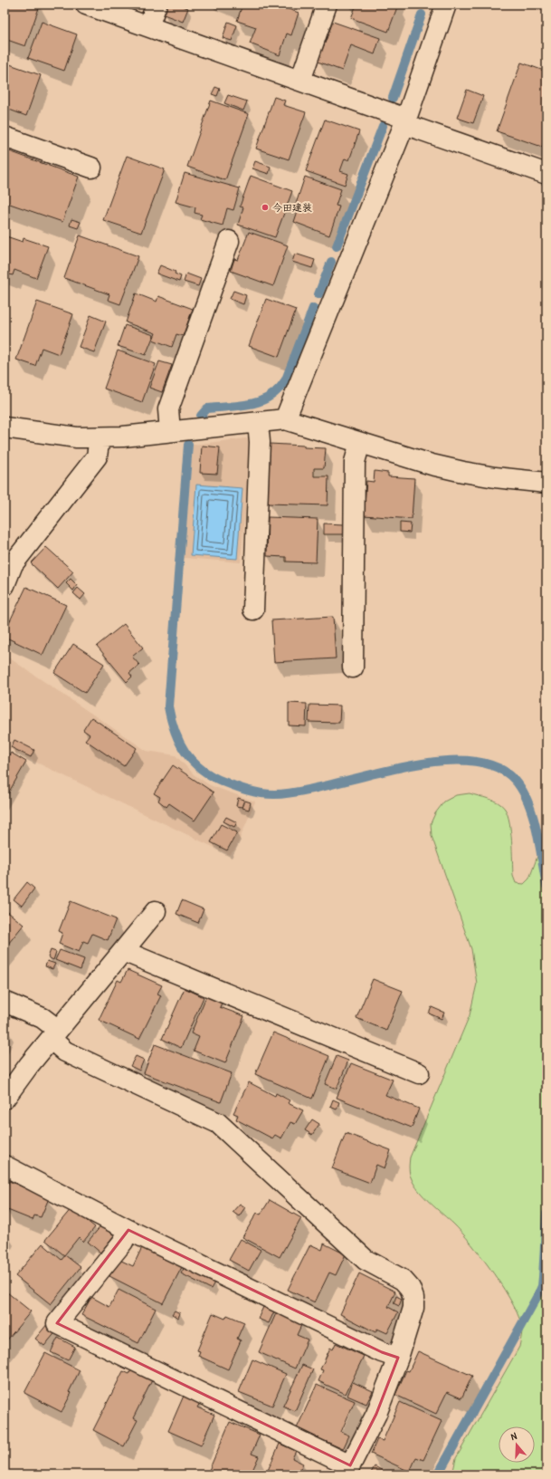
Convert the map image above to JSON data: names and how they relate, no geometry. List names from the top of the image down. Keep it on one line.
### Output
{"places":["今田建装"],"north":"top"}
